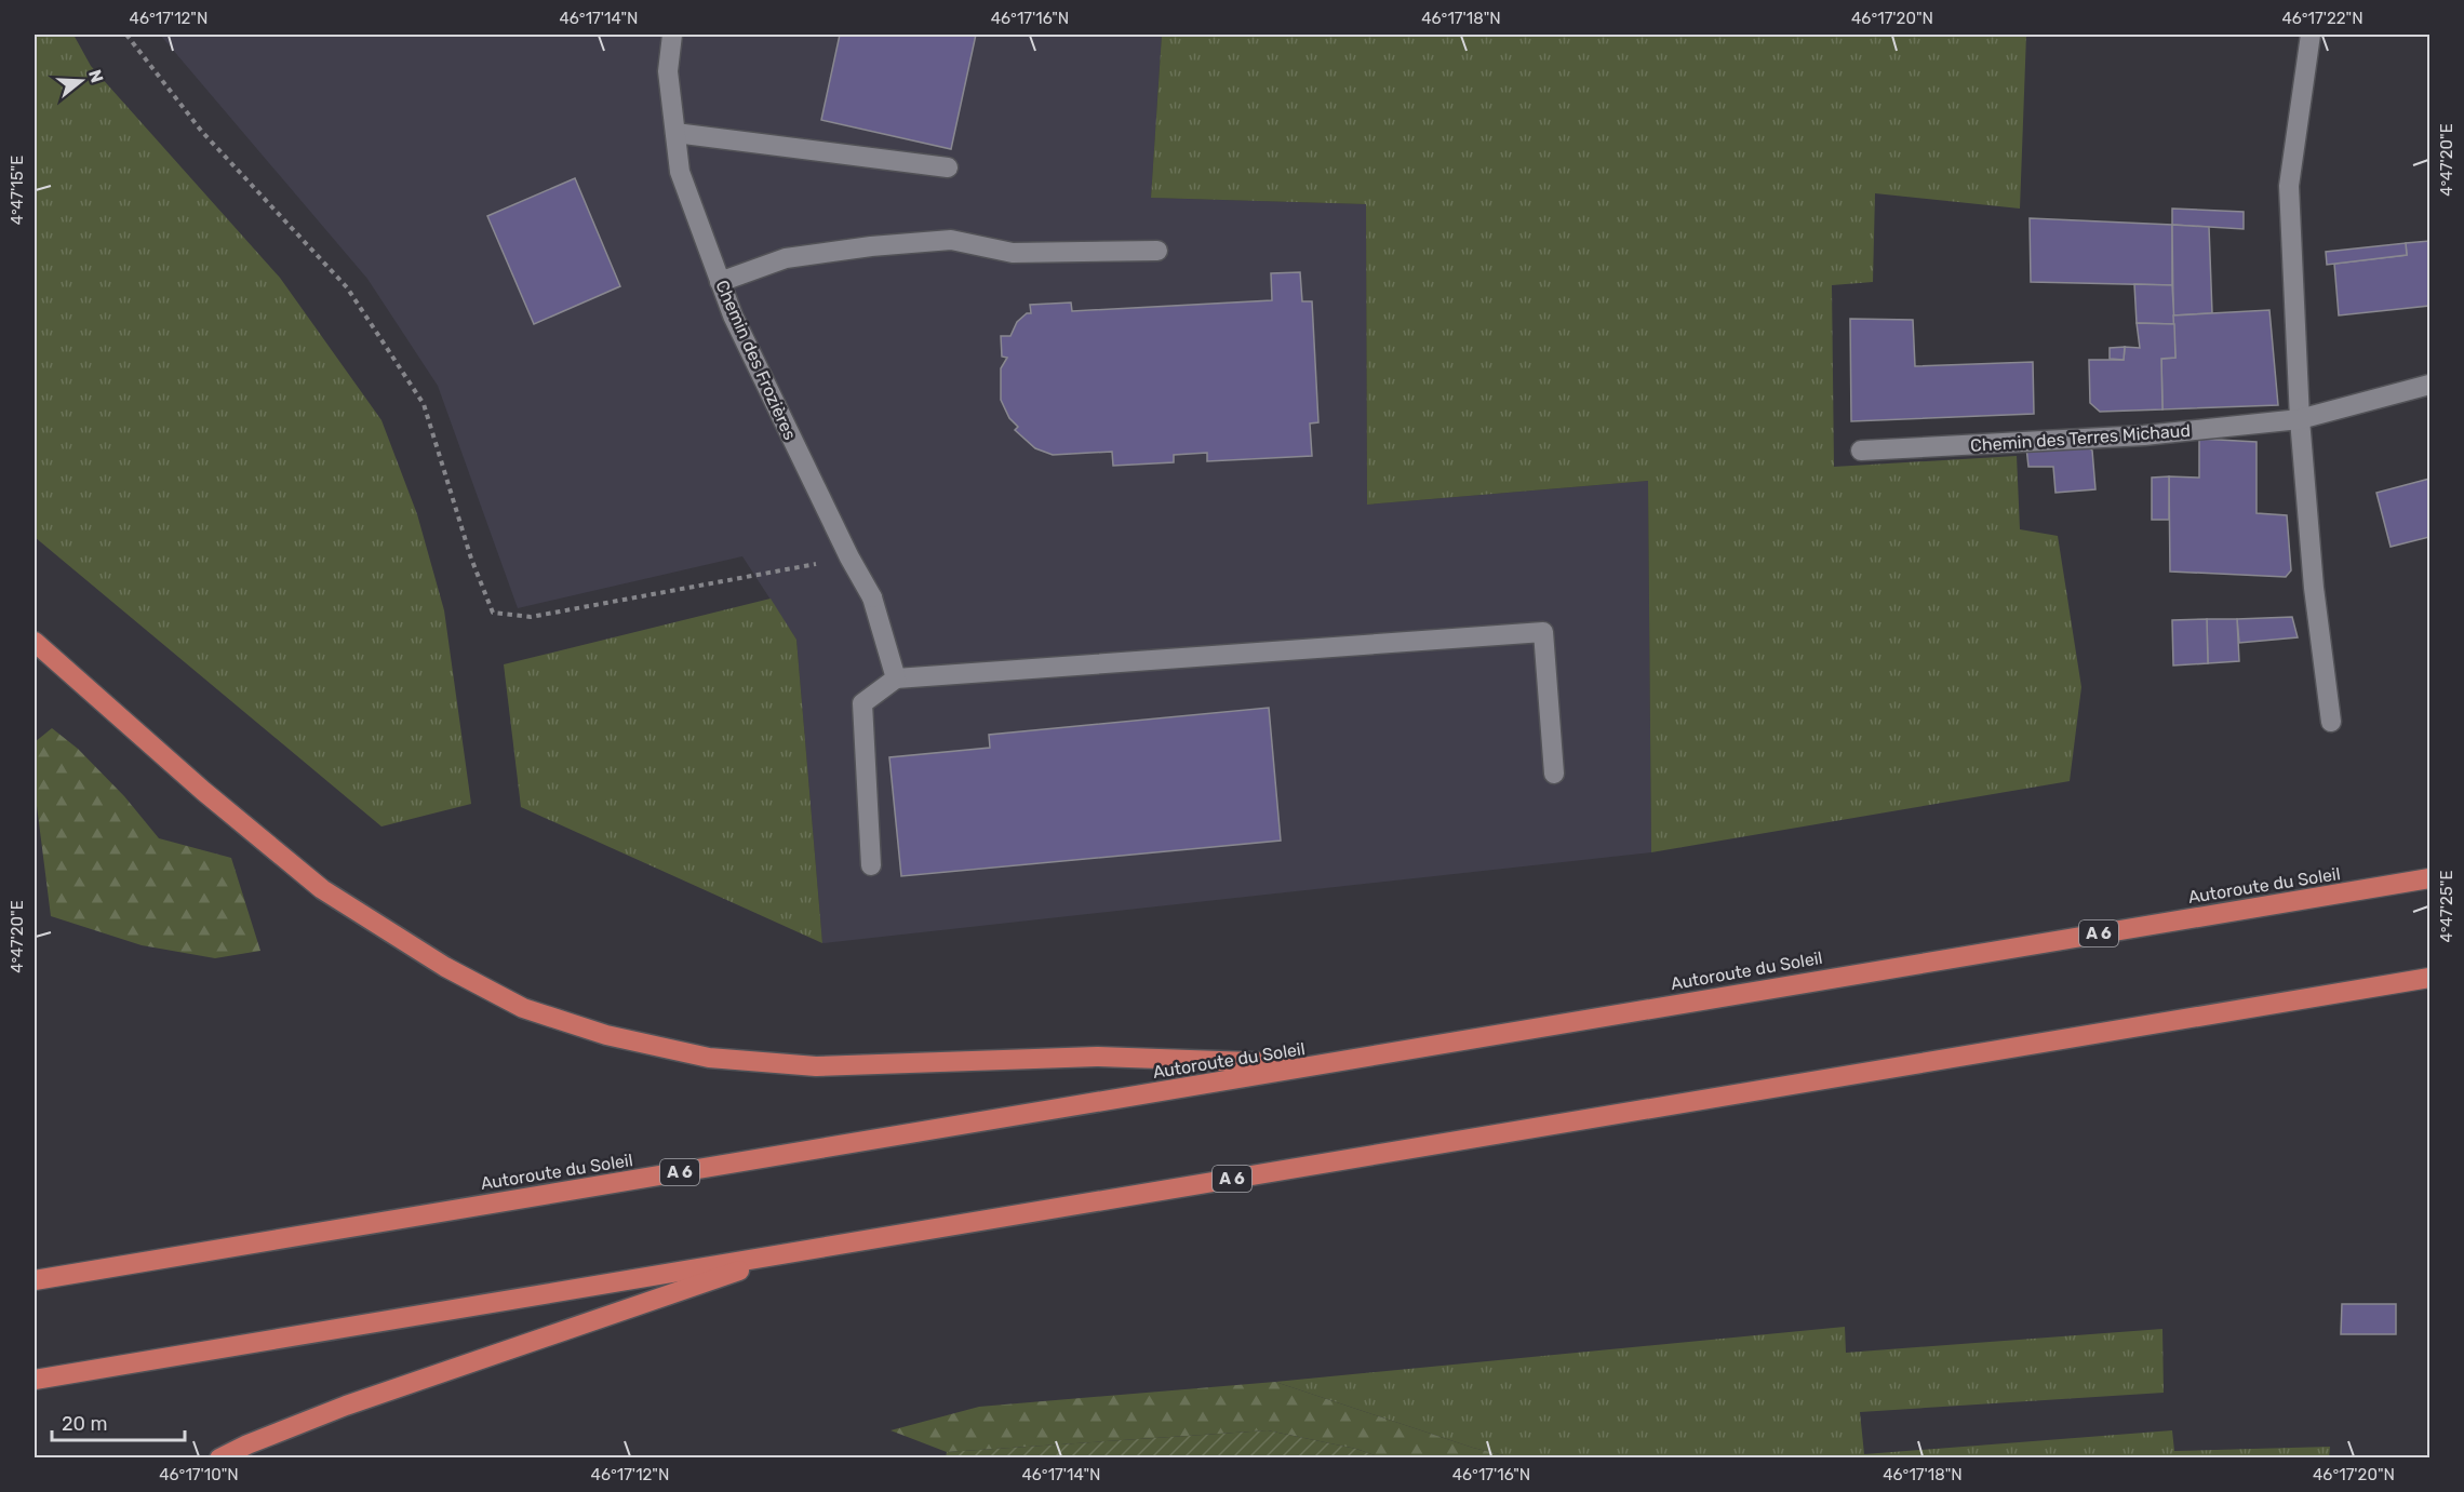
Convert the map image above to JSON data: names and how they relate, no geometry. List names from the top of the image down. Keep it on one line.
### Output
{"streets":{"highway":["Autoroute du Soleil","A 6"],"street":["Chemin des Frozières","Chemin des Terres Michaud"]},"scale_bar":"20 m","north":"right","coordinates":["46°17'12\"N","46°17'14\"N","46°17'16\"N","46°17'18\"N","46°17'20\"N","46°17'22\"N","4°47'20\"E","4°47'15\"E","4°47'25\"E","46°17'10\"N"]}
